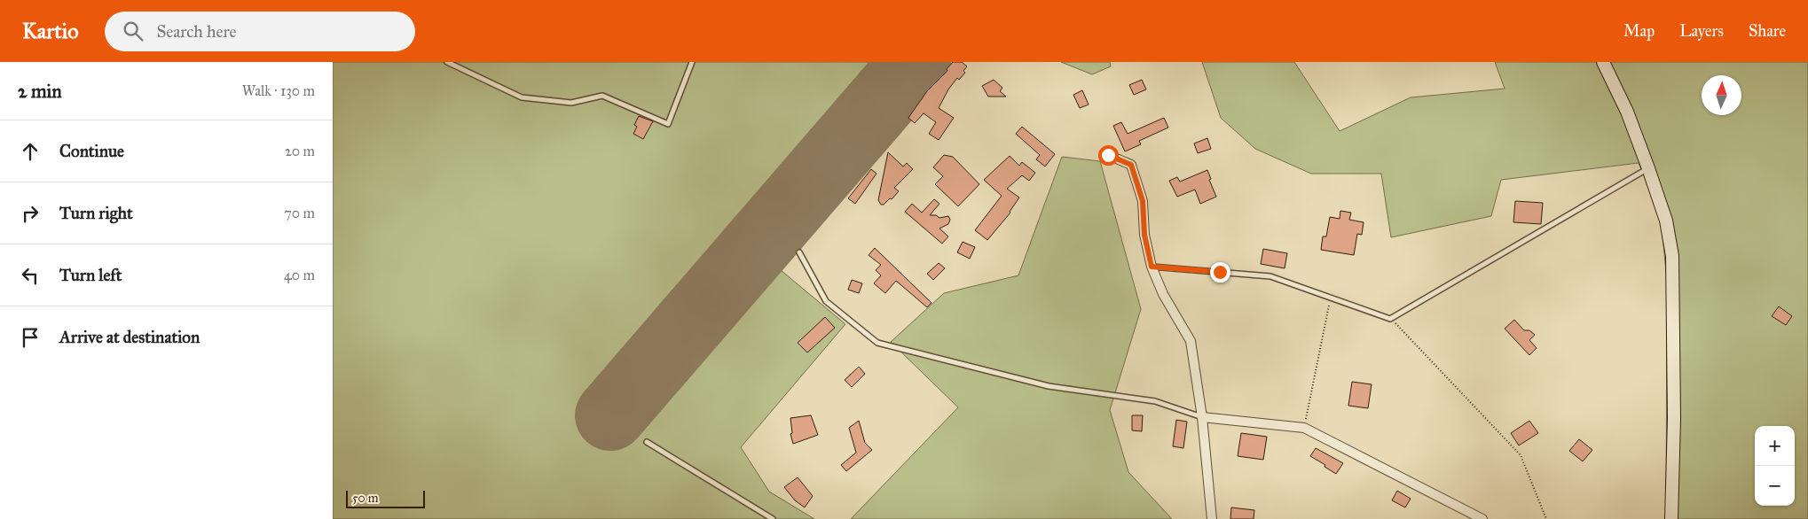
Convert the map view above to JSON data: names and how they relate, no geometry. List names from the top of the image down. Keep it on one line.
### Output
{"scale_bar":"50 m","north":"top","page":{"header":"Kartio","search":"Search here","nav":["Map","Layers","Share"],"heading":["2 min","Walk · 130 m"],"list":[["Continue","20 m"],["Turn right","70 m"],["Turn left","40 m"],"Arrive at destination"],"map_buttons":["+","−"],"scale":"50 m"}}
